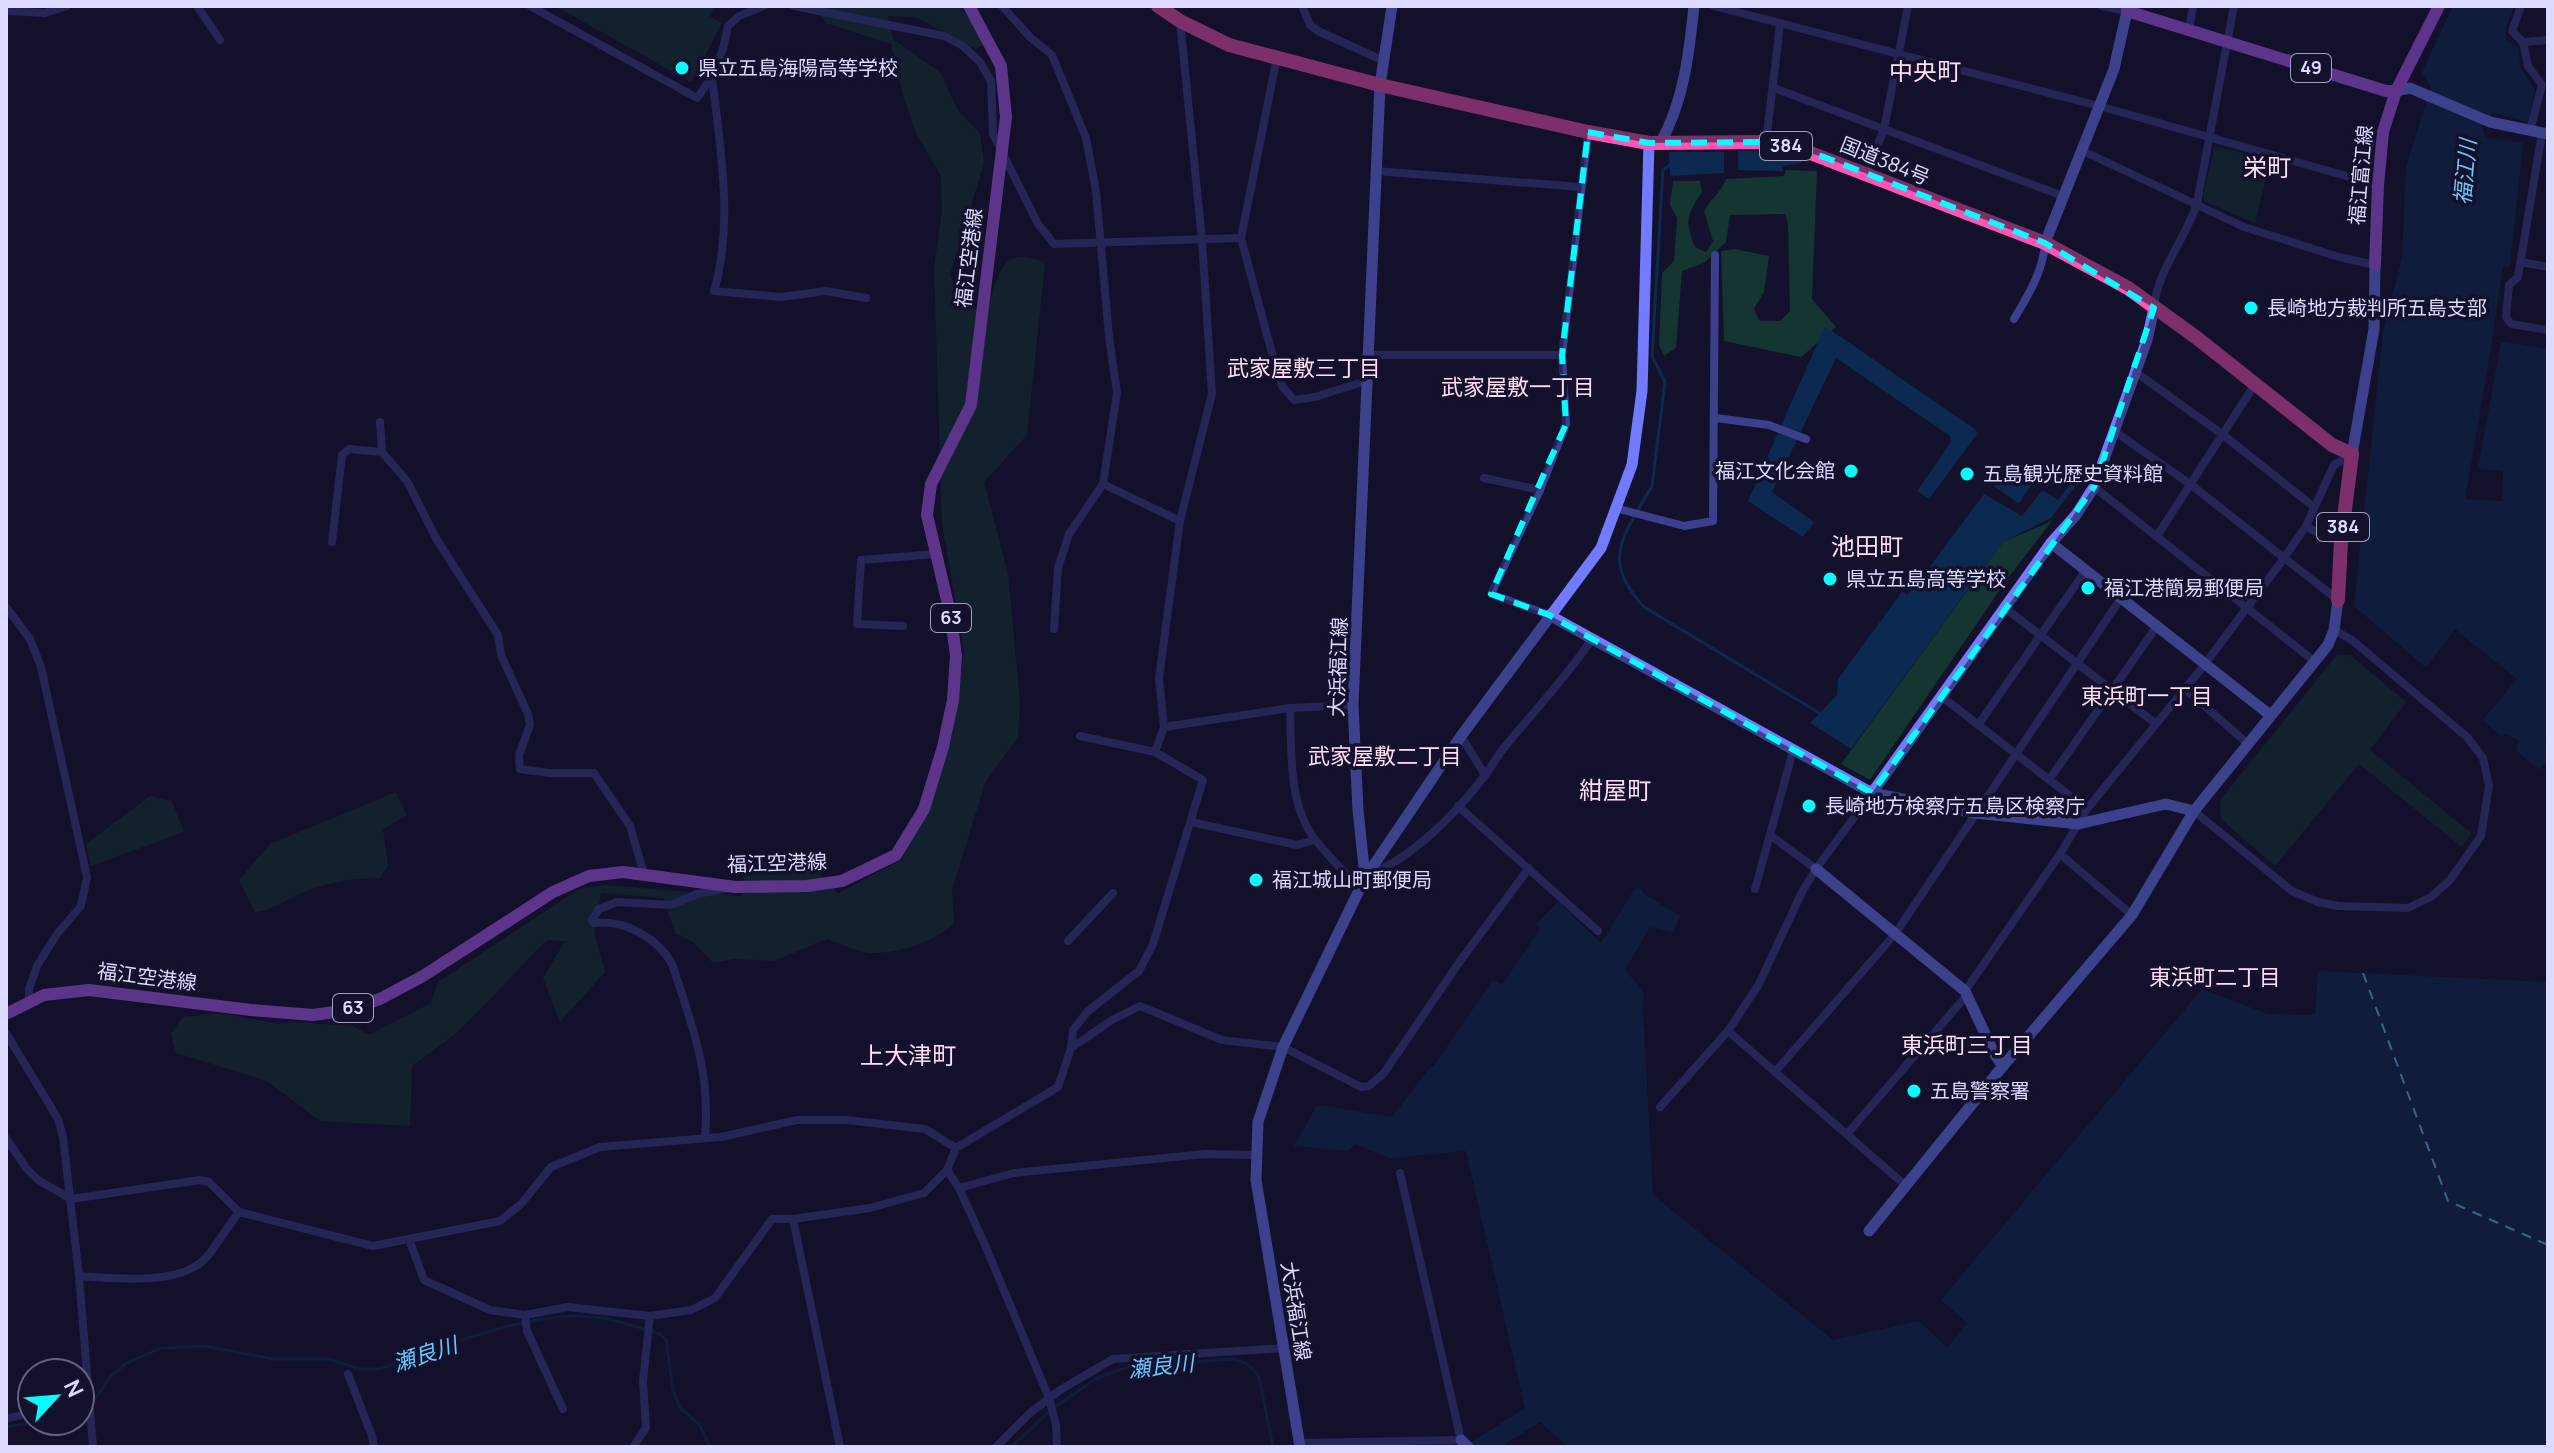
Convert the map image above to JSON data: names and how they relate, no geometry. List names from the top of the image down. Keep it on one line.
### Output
{"streets":{"highway":["384","国道384号"],"main road":["49","福江富江線","福江空港線","63"],"street":["大浜福江線"]},"crossings":[["49","福江富江線"],["384","国道384号"],["国道384号","大浜福江線"]],"districts":["中央町","栄町","武家屋敷三丁目","武家屋敷一丁目","池田町","東浜町一丁目","武家屋敷二丁目","紺屋町","東浜町二丁目","東浜町三丁目","上大津町"],"water":["福江川","瀬良川"],"places":["県立五島海陽高等学校","長崎地方裁判所五島支部","福江文化会館","五島観光歴史資料館","県立五島高等学校","福江港簡易郵便局","長崎地方検察庁五島区検察庁","福江城山町郵便局","五島警察署"],"north":"top right"}
